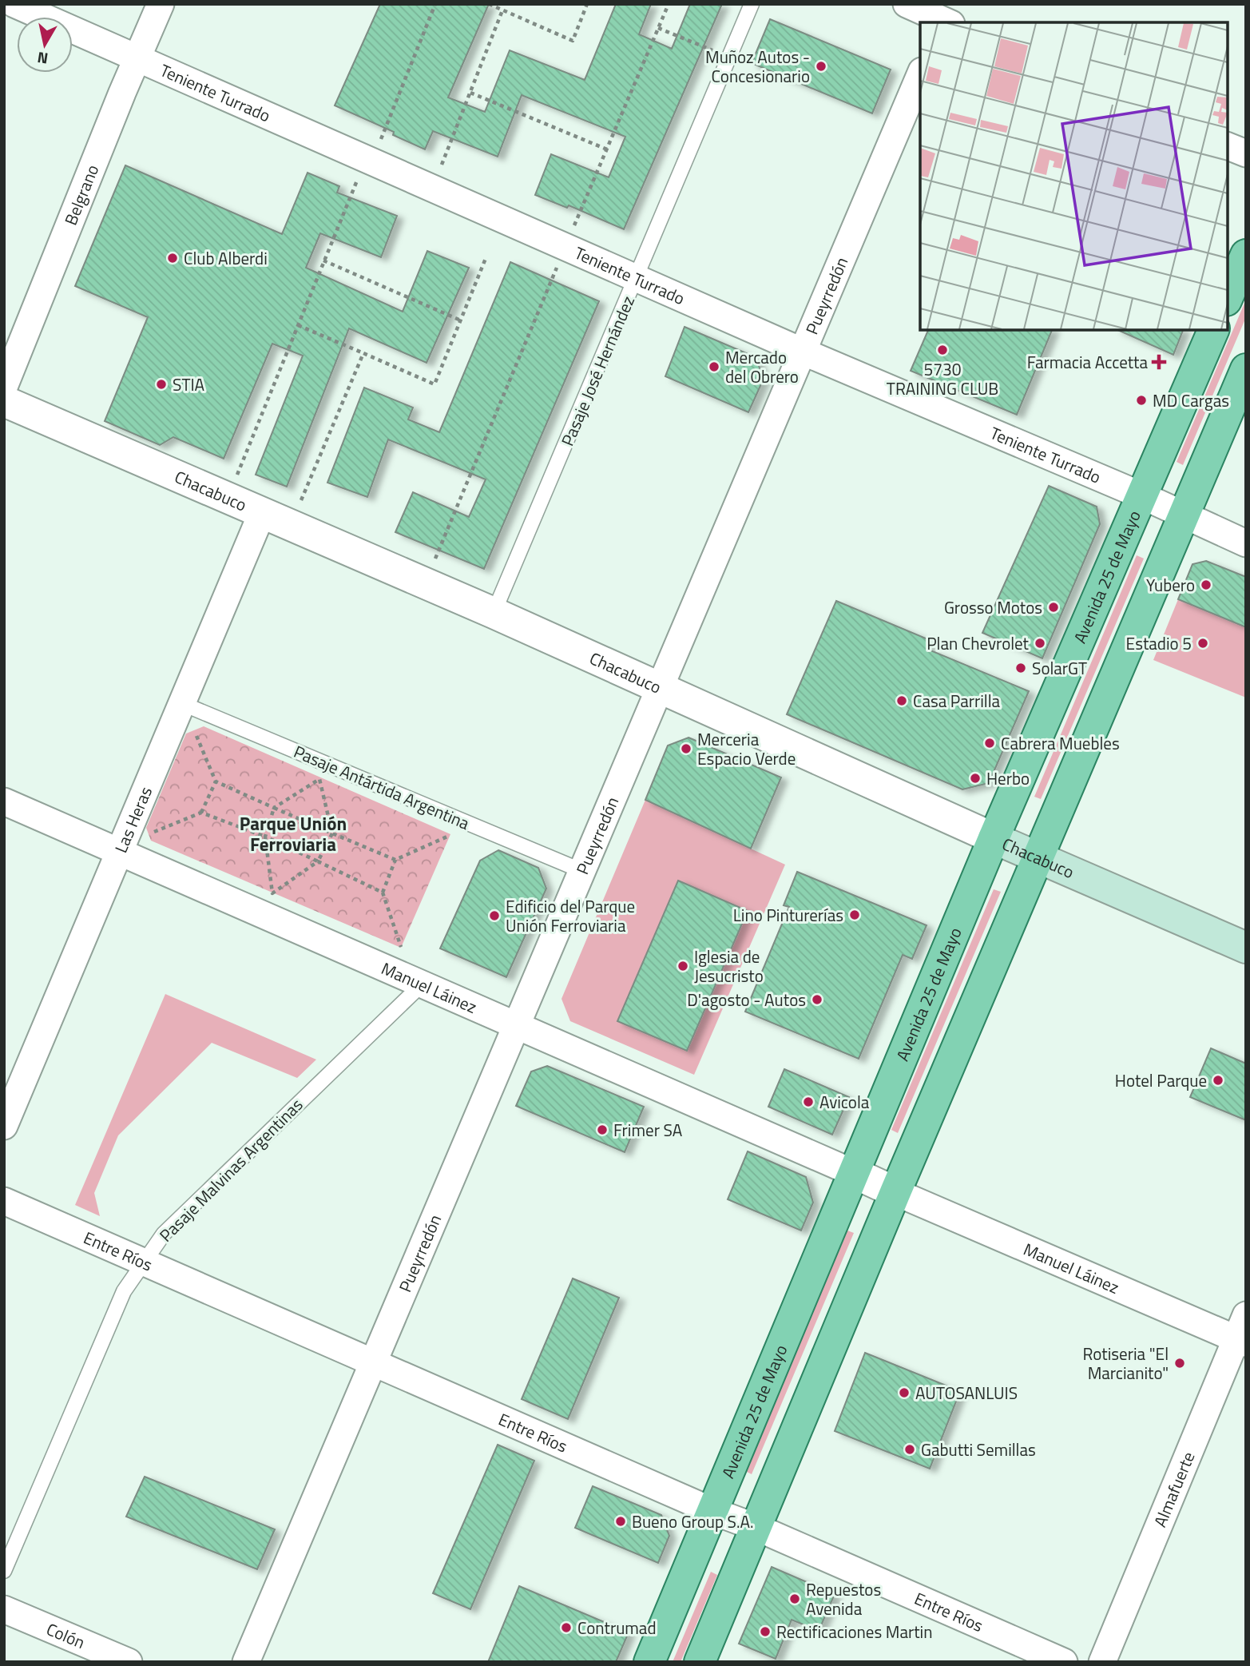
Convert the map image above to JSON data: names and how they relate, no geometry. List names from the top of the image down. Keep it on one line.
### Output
{"streets":{"main road":["Chacabuco","Avenida 25 de Mayo"],"street":["Teniente Turrado","Belgrano","Pueyrredón","Las Heras","Manuel Láinez","Entre Ríos","Almafuerte","Colón"],"lane":["Pasaje José Hernández","Pasaje Antártida Argentina","Pasaje Malvinas Argentinas"]},"crossings":[["Teniente Turrado","Belgrano"],["Teniente Turrado","Pueyrredón"],["Teniente Turrado","Pasaje José Hernández"],["Teniente Turrado","Avenida 25 de Mayo"],["Pueyrredón","Chacabuco"],["Pueyrredón","Pasaje Antártida Argentina"],["Pueyrredón","Manuel Láinez"],["Pueyrredón","Entre Ríos"],["Pasaje José Hernández","Chacabuco"],["Chacabuco","Avenida 25 de Mayo"],["Chacabuco","Las Heras"],["Avenida 25 de Mayo","Manuel Láinez"],["Avenida 25 de Mayo","Entre Ríos"],["Pasaje Antártida Argentina","Las Heras"],["Las Heras","Manuel Láinez"],["Manuel Láinez","Pasaje Malvinas Argentinas"],["Manuel Láinez","Almafuerte"],["Pasaje Malvinas Argentinas","Entre Ríos"]],"districts":["Parque Unión Ferroviaria"],"places":{"other":["Muñoz Autos - Concesionario","Club Alberdi","5730 TRAINING CLUB","Mercado del Obrero","STIA","MD Cargas","Yubero","Grosso Motos","Plan Chevrolet","Estadio 5","SolarGT","Casa Parrilla","Cabrera Muebles","Merceria Espacio Verde","Herbo","Lino Pinturerías","Edificio del Parque Unión Ferroviaria","Iglesia de Jesucristo","D'agosto - Autos","Hotel Parque","Avicola","Frimer SA","Rotiseria \"El Marcianito\"","AUTOSANLUIS","Gabutti Semillas","Bueno Group S.A.","Repuestos Avenida","Contrumad","Rectificaciones Martin"],"health":["Farmacia Accetta"]},"north":"bottom"}
